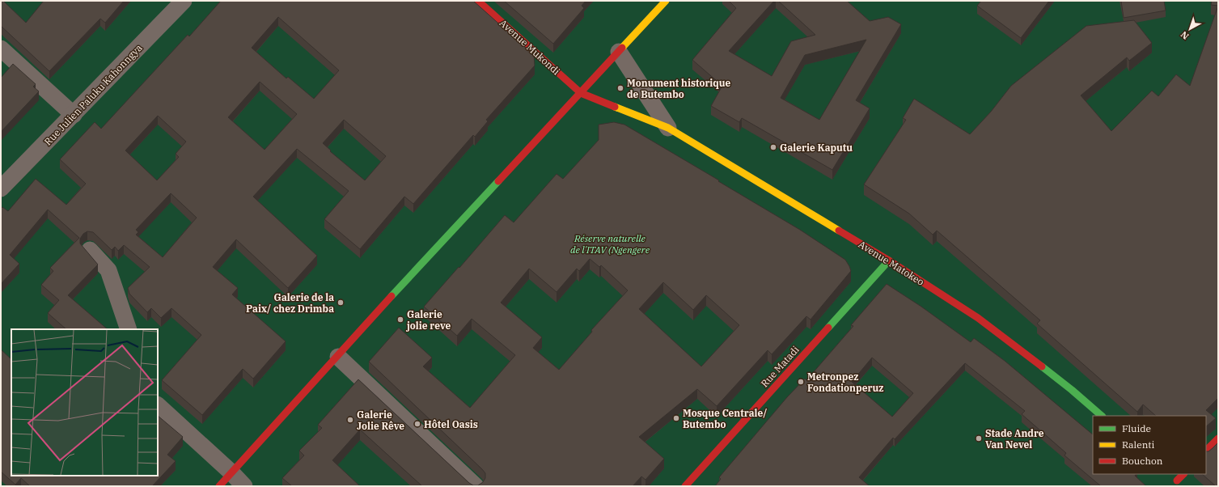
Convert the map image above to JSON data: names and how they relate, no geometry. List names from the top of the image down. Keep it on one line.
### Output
{"streets":{"main road":["Avenue Mukondi","Avenue Matokeo","Rue Matadi"],"street":["Rue Julien Paluku Kahonngya"]},"crossings":[["Avenue Mukondi","Avenue Matokeo"],["Avenue Matokeo","Rue Matadi"]],"parks":["Réserve naturelle de l'ITAV (Ngengere"],"places":["Monument historique de Butembo","Galerie Kaputu","Galerie de la Paix/ chez Drimba","Galerie jolie reve","Metronpez Fondationperuz","Mosque Centrale/ Butembo","Galerie Jolie Rêve","Hôtel Oasis","Stade Andre Van Nevel"],"legend":["Fluide","Ralenti","Bouchon"],"north":"bottom left"}
